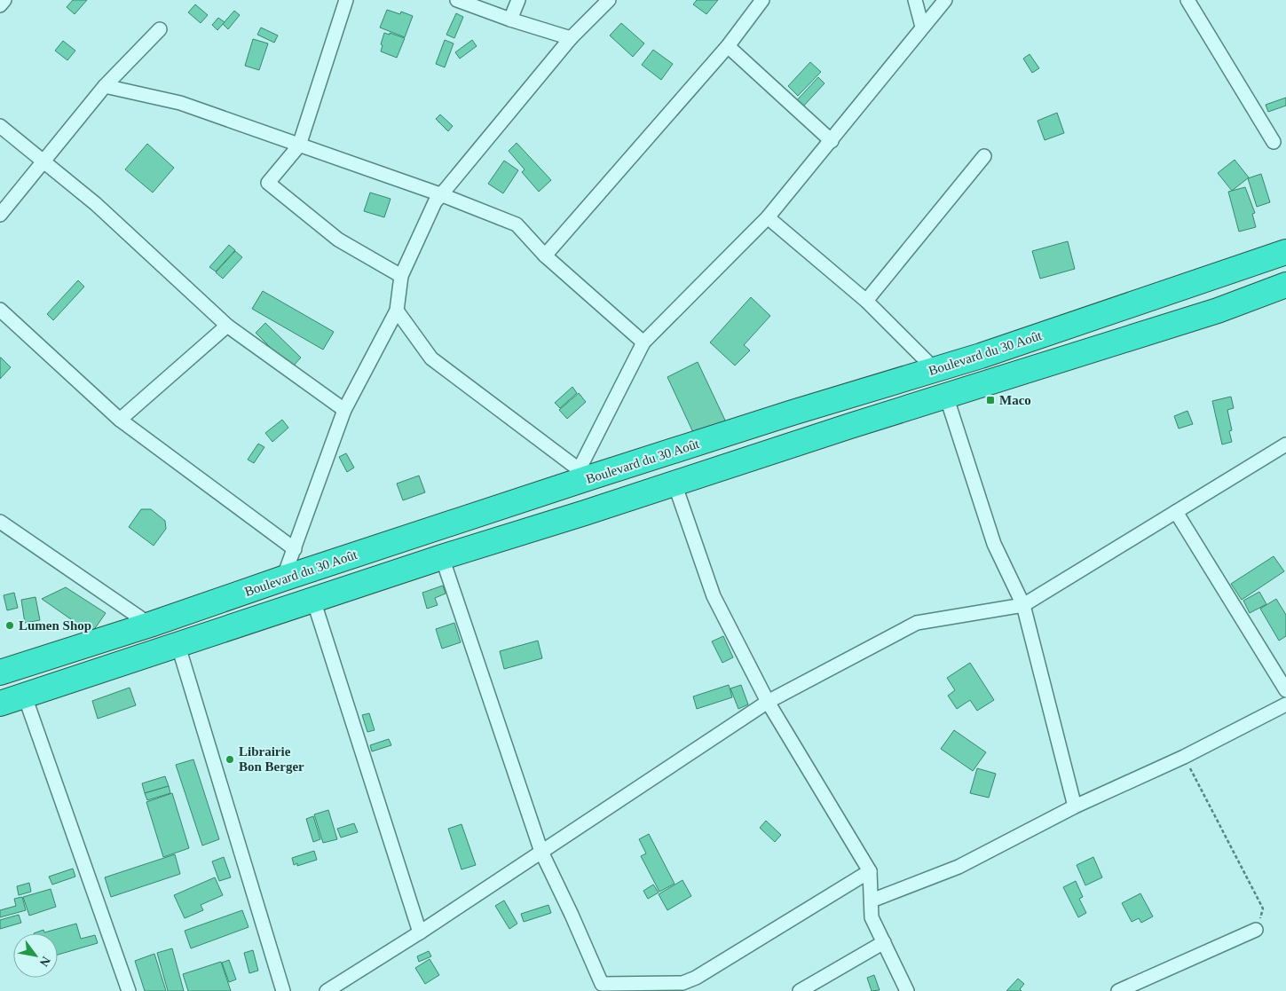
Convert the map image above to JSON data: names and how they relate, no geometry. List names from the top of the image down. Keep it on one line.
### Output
{"streets":{"highway":["Boulevard du 30 Août"]},"places":{"transit":["Maco"],"other":["Lumen Shop","Librairie Bon Berger"]},"north":"bottom right"}
